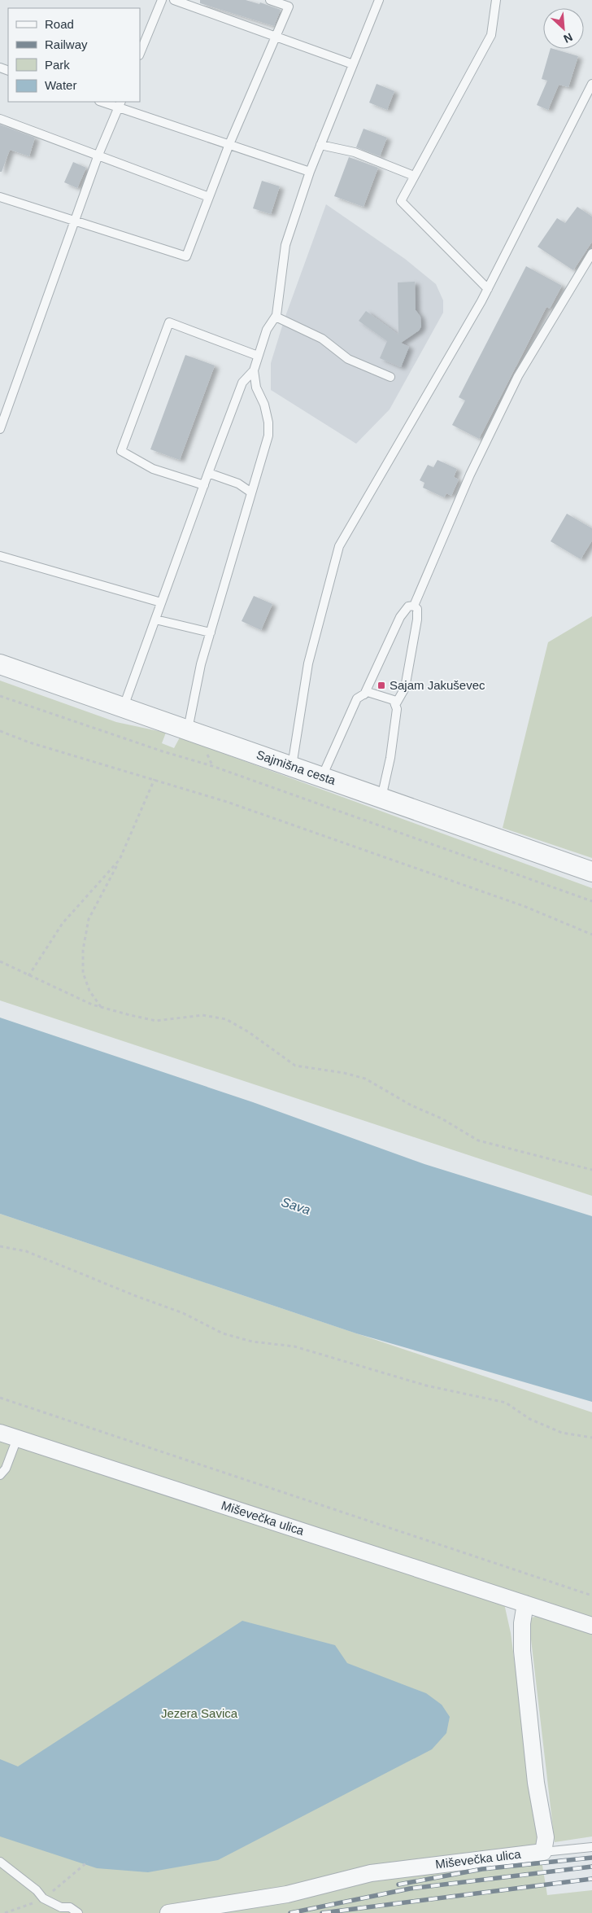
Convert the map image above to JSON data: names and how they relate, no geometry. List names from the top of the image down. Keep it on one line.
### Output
{"streets":{"street":["Sajmišna cesta","Miševečka ulica"]},"water":["Sava"],"parks":["Jezera Savica"],"places":{"transit":["Sajam Jakuševec"]},"legend":["Road","Railway","Park","Water"],"north":"bottom right"}
